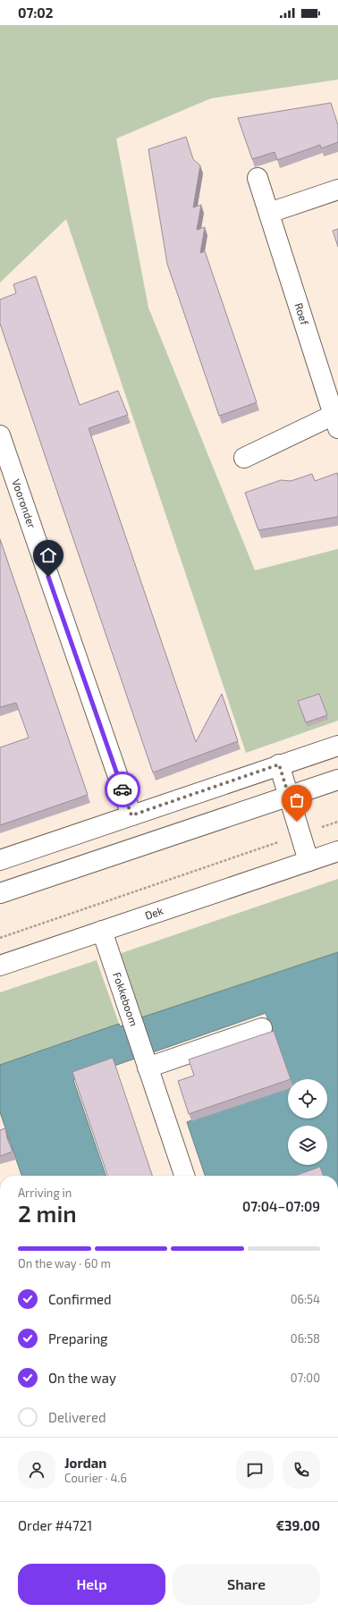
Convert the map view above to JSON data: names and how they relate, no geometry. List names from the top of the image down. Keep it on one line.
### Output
{"streets":{"street":["Roef","Vooronder","Dek","Fokkeboom"]},"crossings":[["Dek","Fokkeboom"]],"page":{"status":"07:02","heading":["2 min","Arriving in","07:04–07:09"],"panel":["Jordan","Courier · 4.6","Order #4721","€39.00"],"bar":"On the way · 60 m","list":[["Confirmed","06:54"],["Preparing","06:58"],["On the way","07:00"],"Delivered"],"buttons":["Help","Share"]}}
